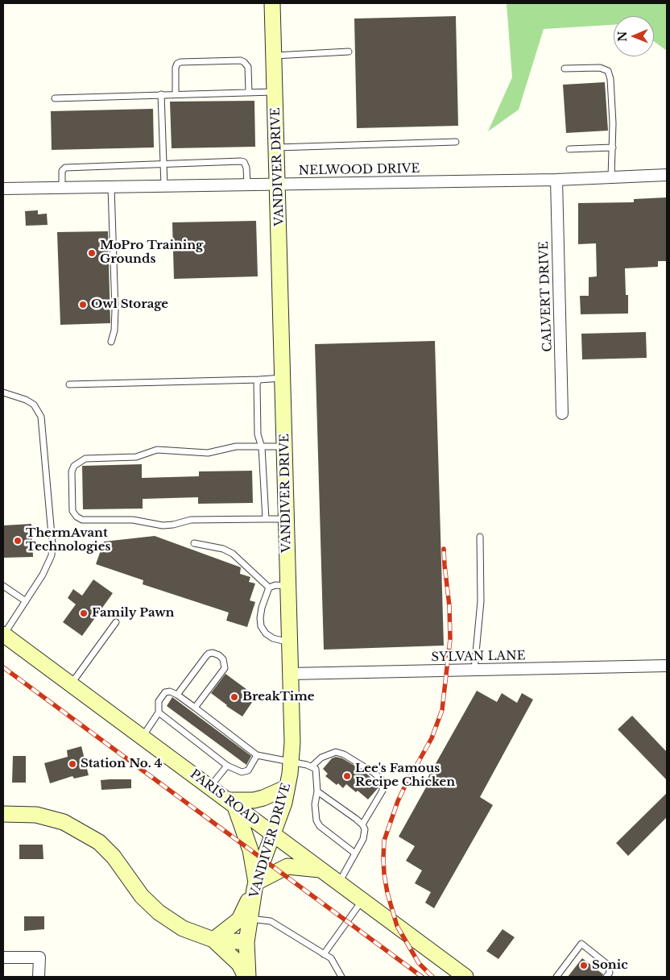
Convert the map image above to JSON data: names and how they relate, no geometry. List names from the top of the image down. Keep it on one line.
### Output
{"streets":{"main road":["VANDIVER DRIVE","PARIS ROAD"],"street":["NELWOOD DRIVE","CALVERT DRIVE","SYLVAN LANE"]},"crossings":[["VANDIVER DRIVE","NELWOOD DRIVE"],["VANDIVER DRIVE","SYLVAN LANE"],["VANDIVER DRIVE","PARIS ROAD"],["NELWOOD DRIVE","CALVERT DRIVE"]],"places":["MoPro Training Grounds","Owl Storage","ThermAvant Technologies","Family Pawn","BreakTime","Station No. 4","Lee's Famous Recipe Chicken","Sonic"],"north":"left"}
